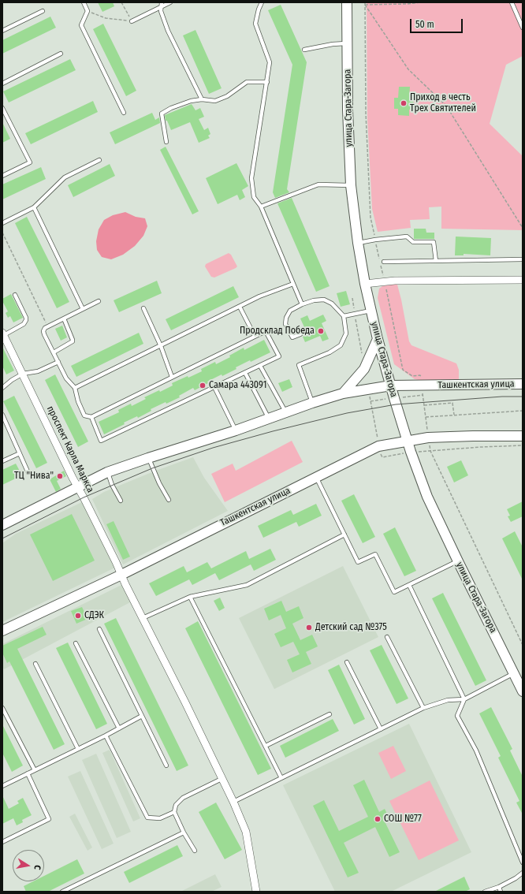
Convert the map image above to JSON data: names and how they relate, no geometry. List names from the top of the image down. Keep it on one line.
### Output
{"streets":{"main road":["улица Стара-Загора","Ташкентская улица"],"street":["проспект Карла Маркса"]},"crossings":[["улица Стара-Загора","Ташкентская улица"],["Ташкентская улица","проспект Карла Маркса"]],"places":["Приход в честь Трех Святителей","Продсклад Победа","Самара 443091","ТЦ \"Нива\"","СДЭК","Детский сад №375","СОШ №77"],"scale_bar":"50 m","north":"right"}
